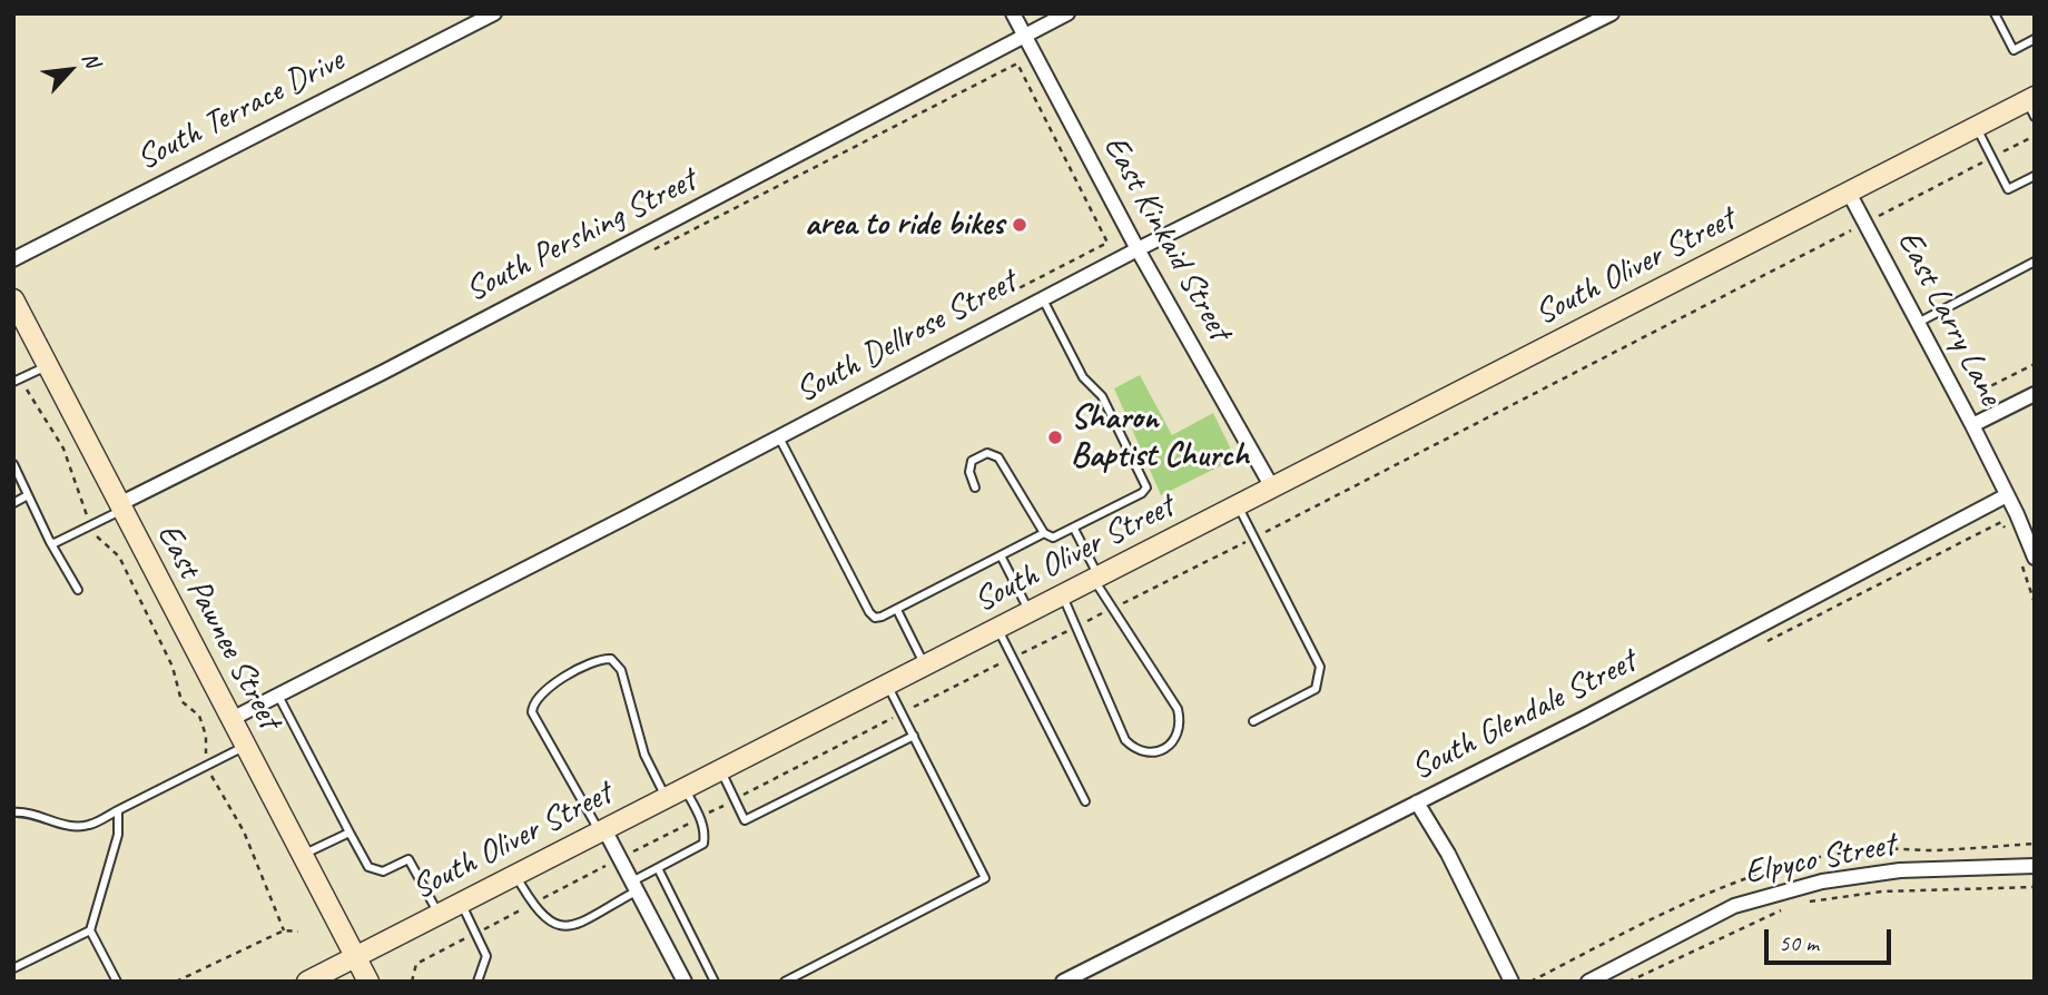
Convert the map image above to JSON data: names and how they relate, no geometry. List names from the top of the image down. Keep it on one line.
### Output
{"streets":{"main road":["South Oliver Street","East Pawnee Street"],"street":["South Terrace Drive","South Pershing Street","East Kinkaid Street","East Larry Lane","South Dellrose Street","South Glendale Street","Elpyco Street"]},"crossings":[["South Pershing Street","East Kinkaid Street"],["South Pershing Street","East Pawnee Street"],["East Kinkaid Street","South Oliver Street"],["East Kinkaid Street","South Dellrose Street"],["South Oliver Street","East Larry Lane"],["South Oliver Street","East Pawnee Street"],["East Larry Lane","South Glendale Street"],["South Dellrose Street","East Pawnee Street"]],"places":["area to ride bikes","Sharon Baptist Church"],"scale_bar":"50 m","north":"top right"}
